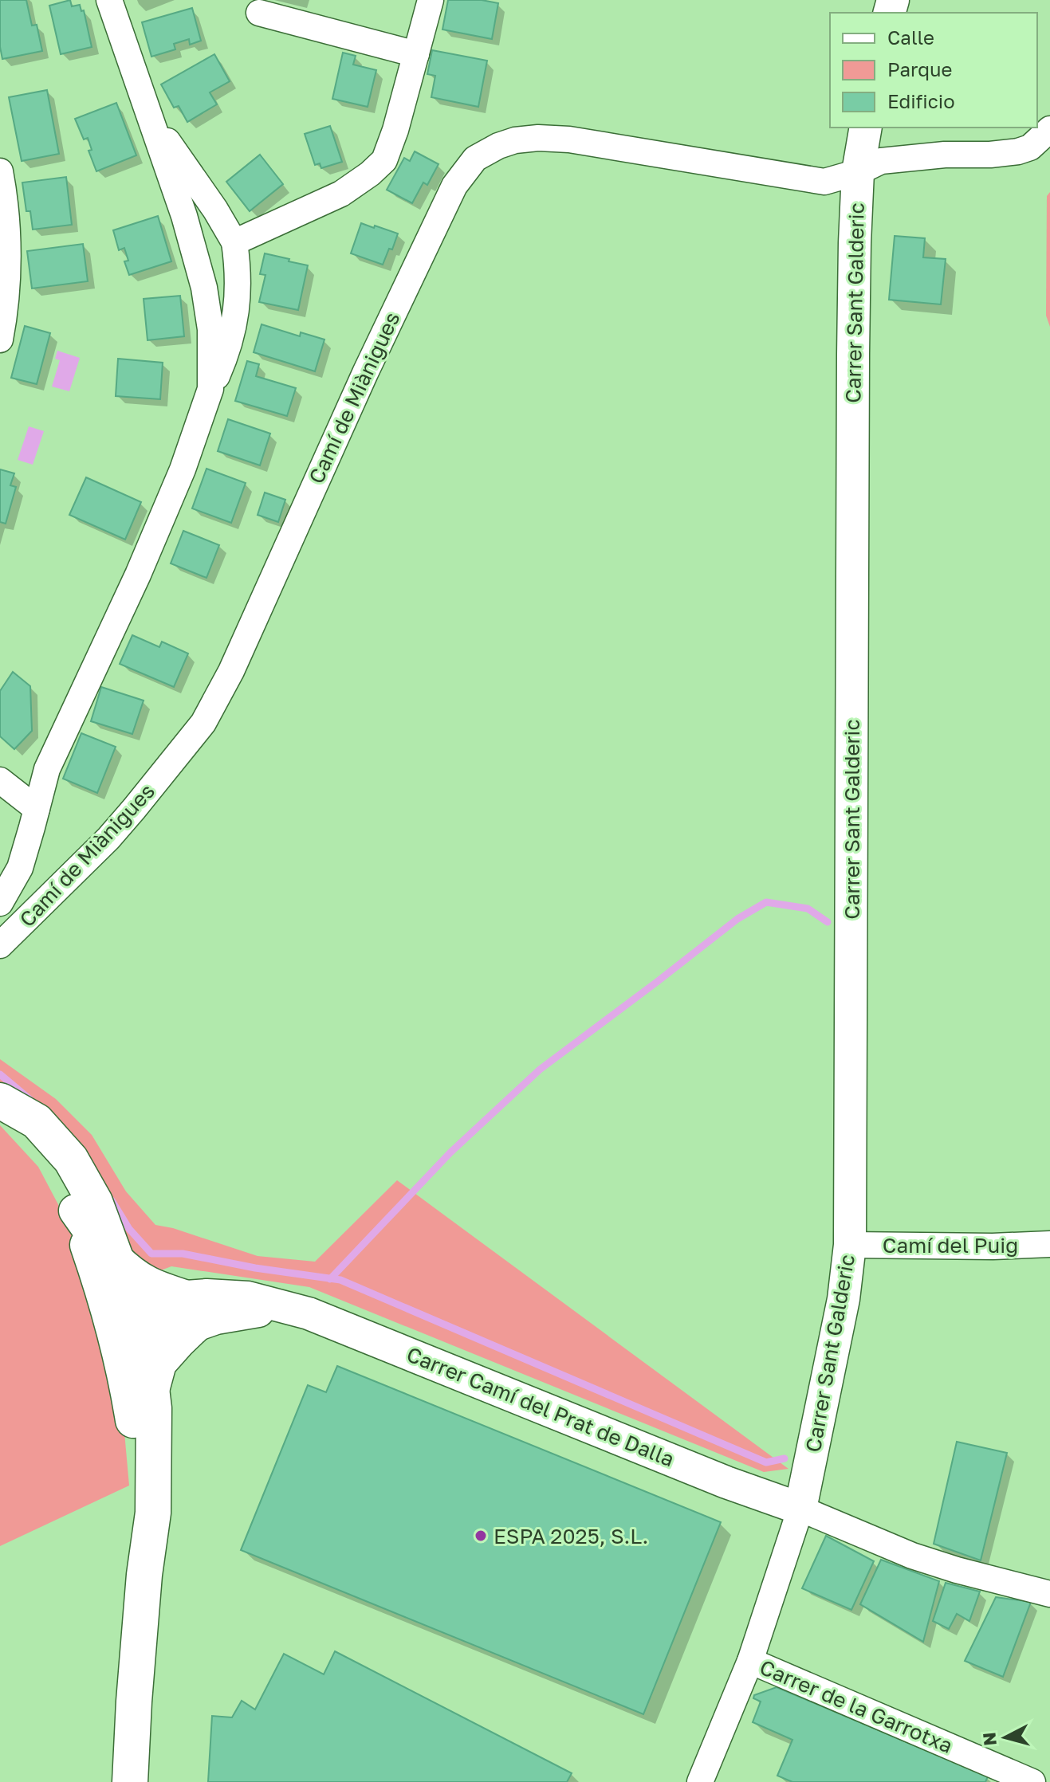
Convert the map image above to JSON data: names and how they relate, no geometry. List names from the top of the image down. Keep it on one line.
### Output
{"streets":{"street":["Carrer Sant Galderic","Camí de Miànigues","Camí del Puig","Carrer Camí del Prat de Dalla","Carrer de la Garrotxa"]},"crossings":[["Carrer Sant Galderic","Camí de Miànigues"],["Carrer Sant Galderic","Camí del Puig"],["Carrer Sant Galderic","Carrer Camí del Prat de Dalla"]],"places":["ESPA 2025, S.L."],"legend":["Calle","Parque","Edificio"],"north":"left"}
